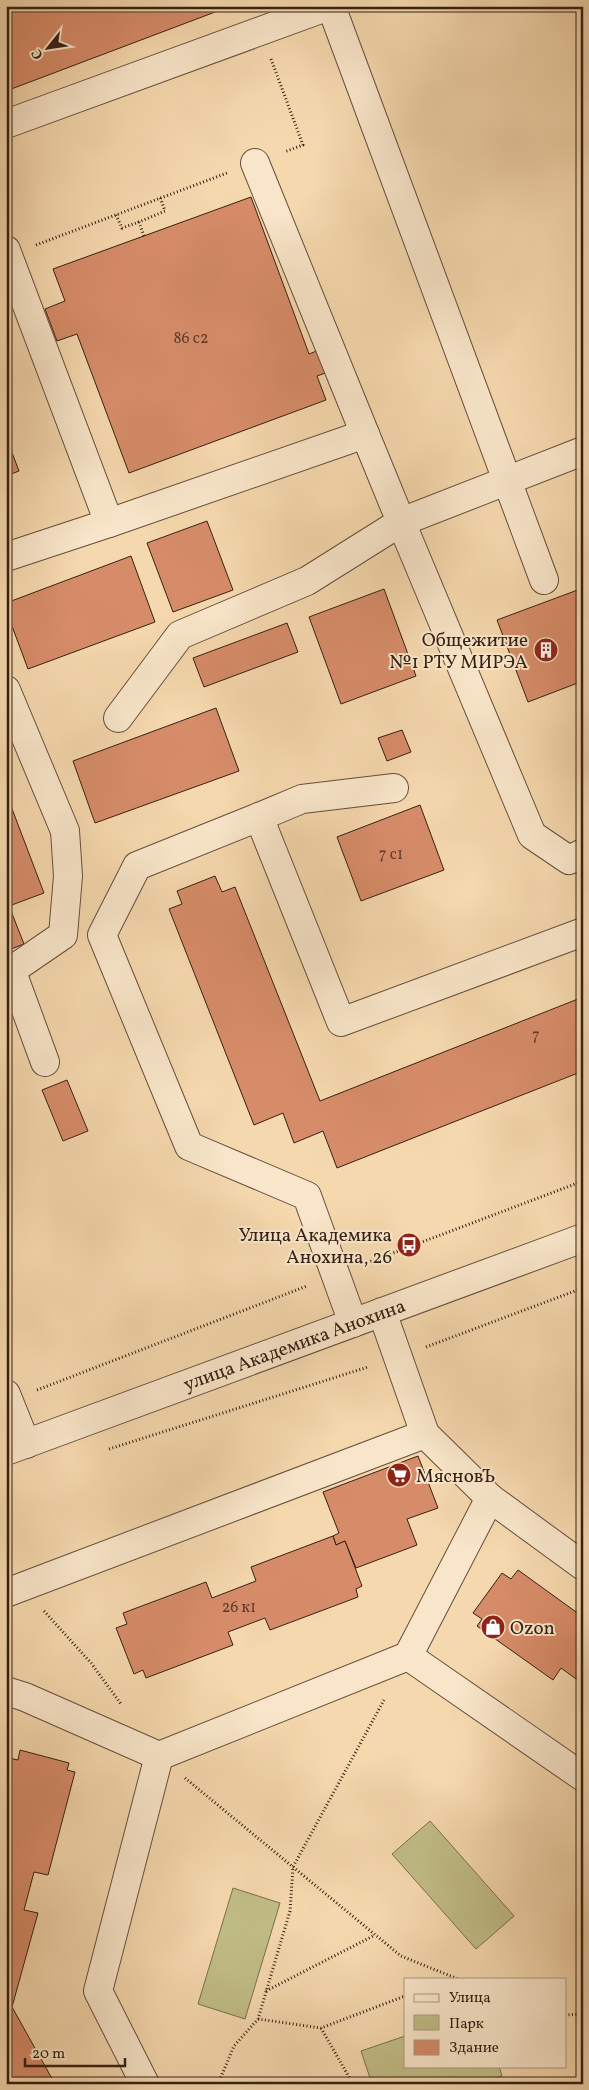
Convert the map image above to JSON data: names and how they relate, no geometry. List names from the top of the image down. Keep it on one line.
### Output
{"streets":{"street":["улица Академика Анохина"]},"places":{"building":["Общежитие №1 РТУ МИРЭА"],"bus stop":["Улица Академика Анохина, 26"],"supermarket":["МясновЪ"],"shop":["Ozon"]},"house_numbers":["86 с2","7 с1","7","26 к1"],"legend":["Улица","Парк","Здание"],"scale_bar":"20 m","north":"bottom left"}
